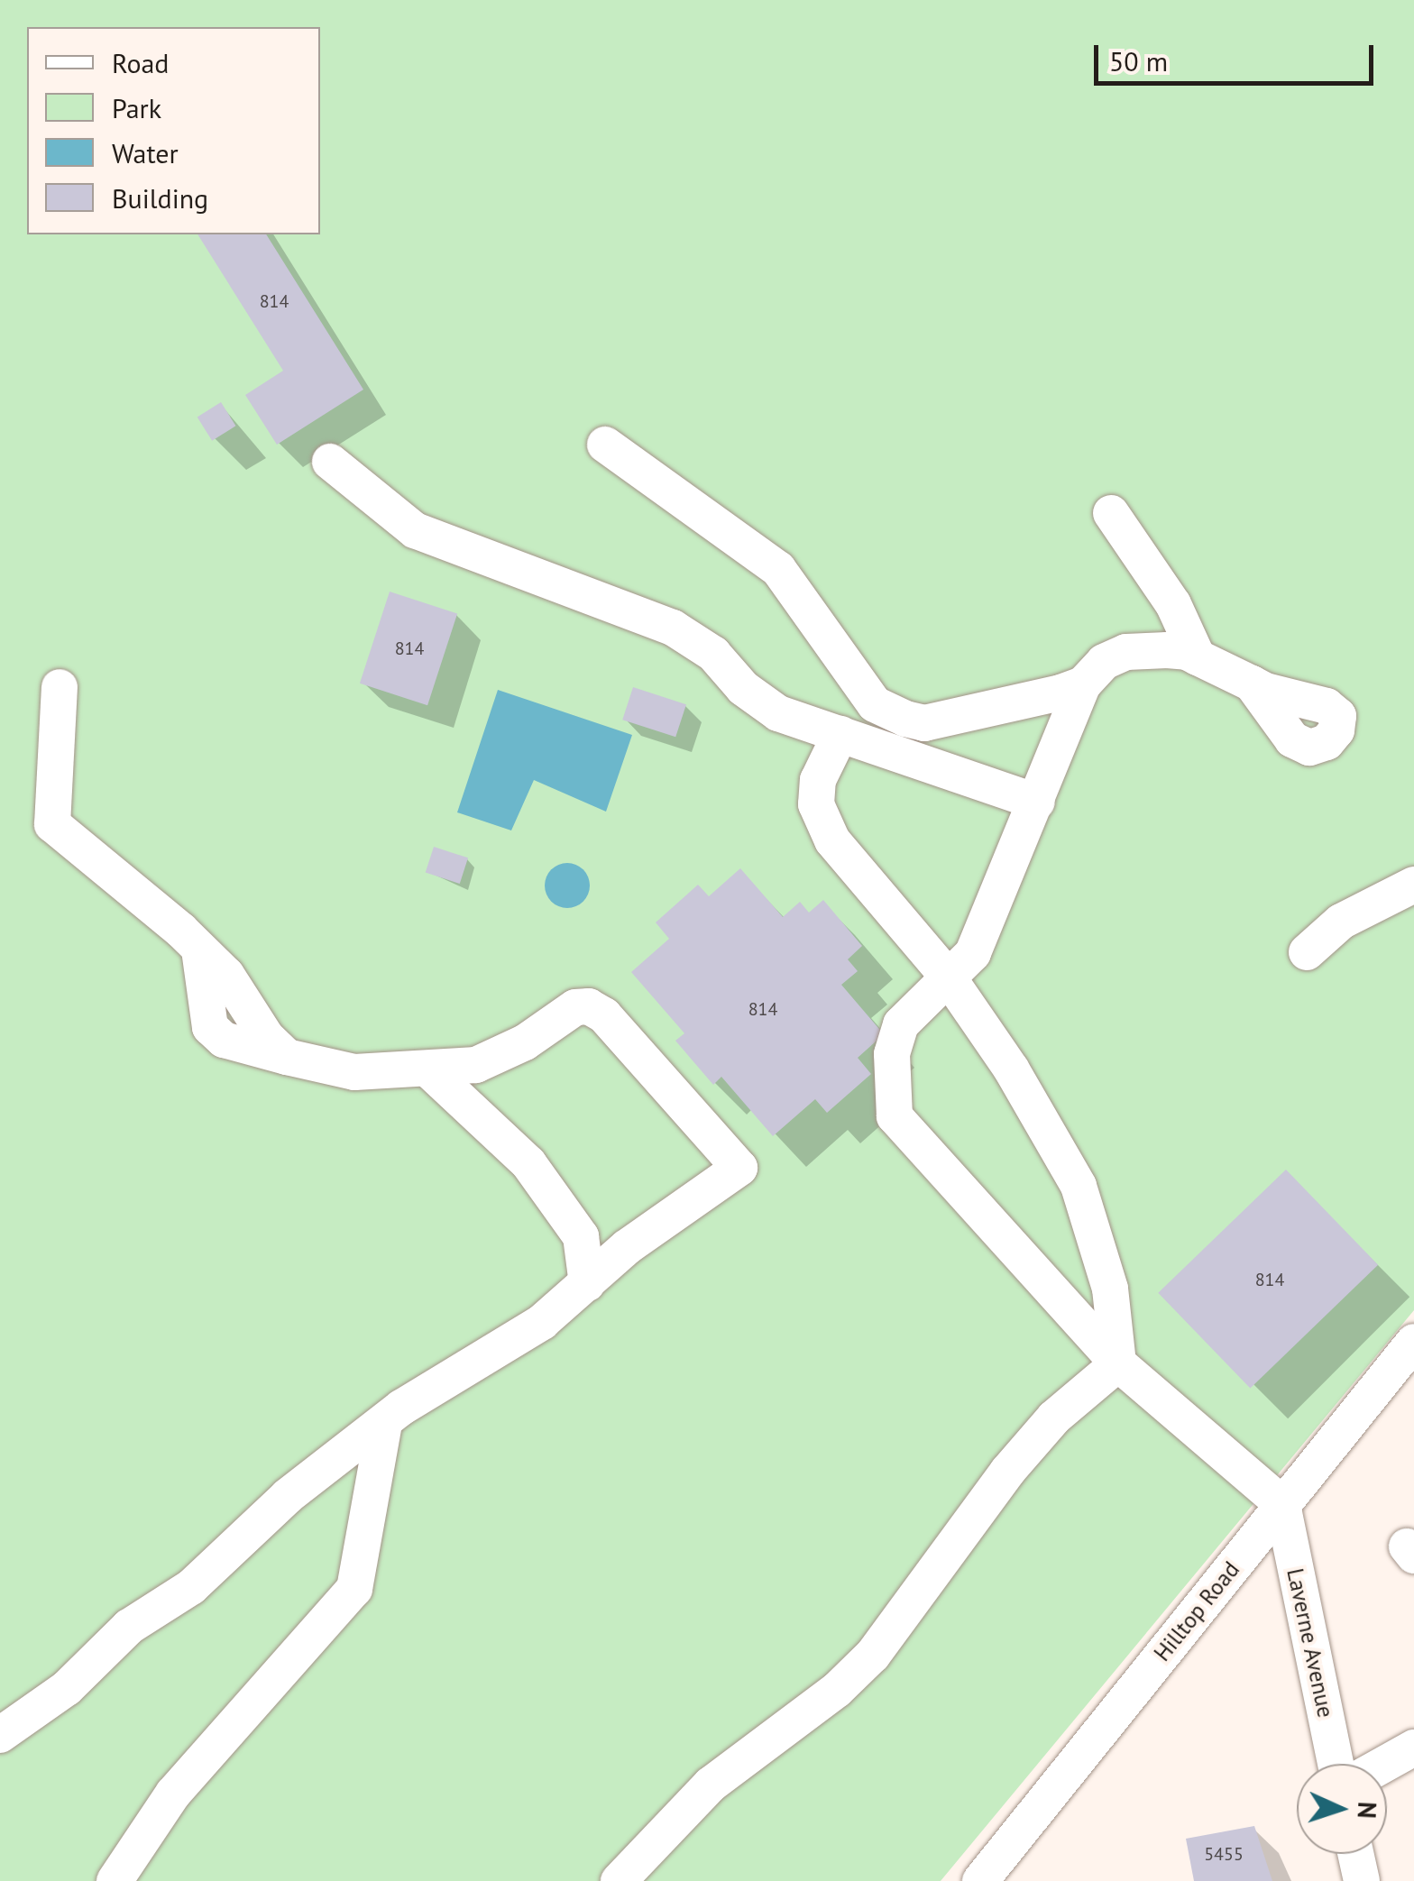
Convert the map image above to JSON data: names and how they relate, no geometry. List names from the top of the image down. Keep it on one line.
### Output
{"streets":{"street":["Hilltop Road","Laverne Avenue"]},"crossings":[["Hilltop Road","Laverne Avenue"]],"house_numbers":["814","814","814","814","5455"],"legend":["Road","Park","Water","Building"],"scale_bar":"50 m","north":"right"}
